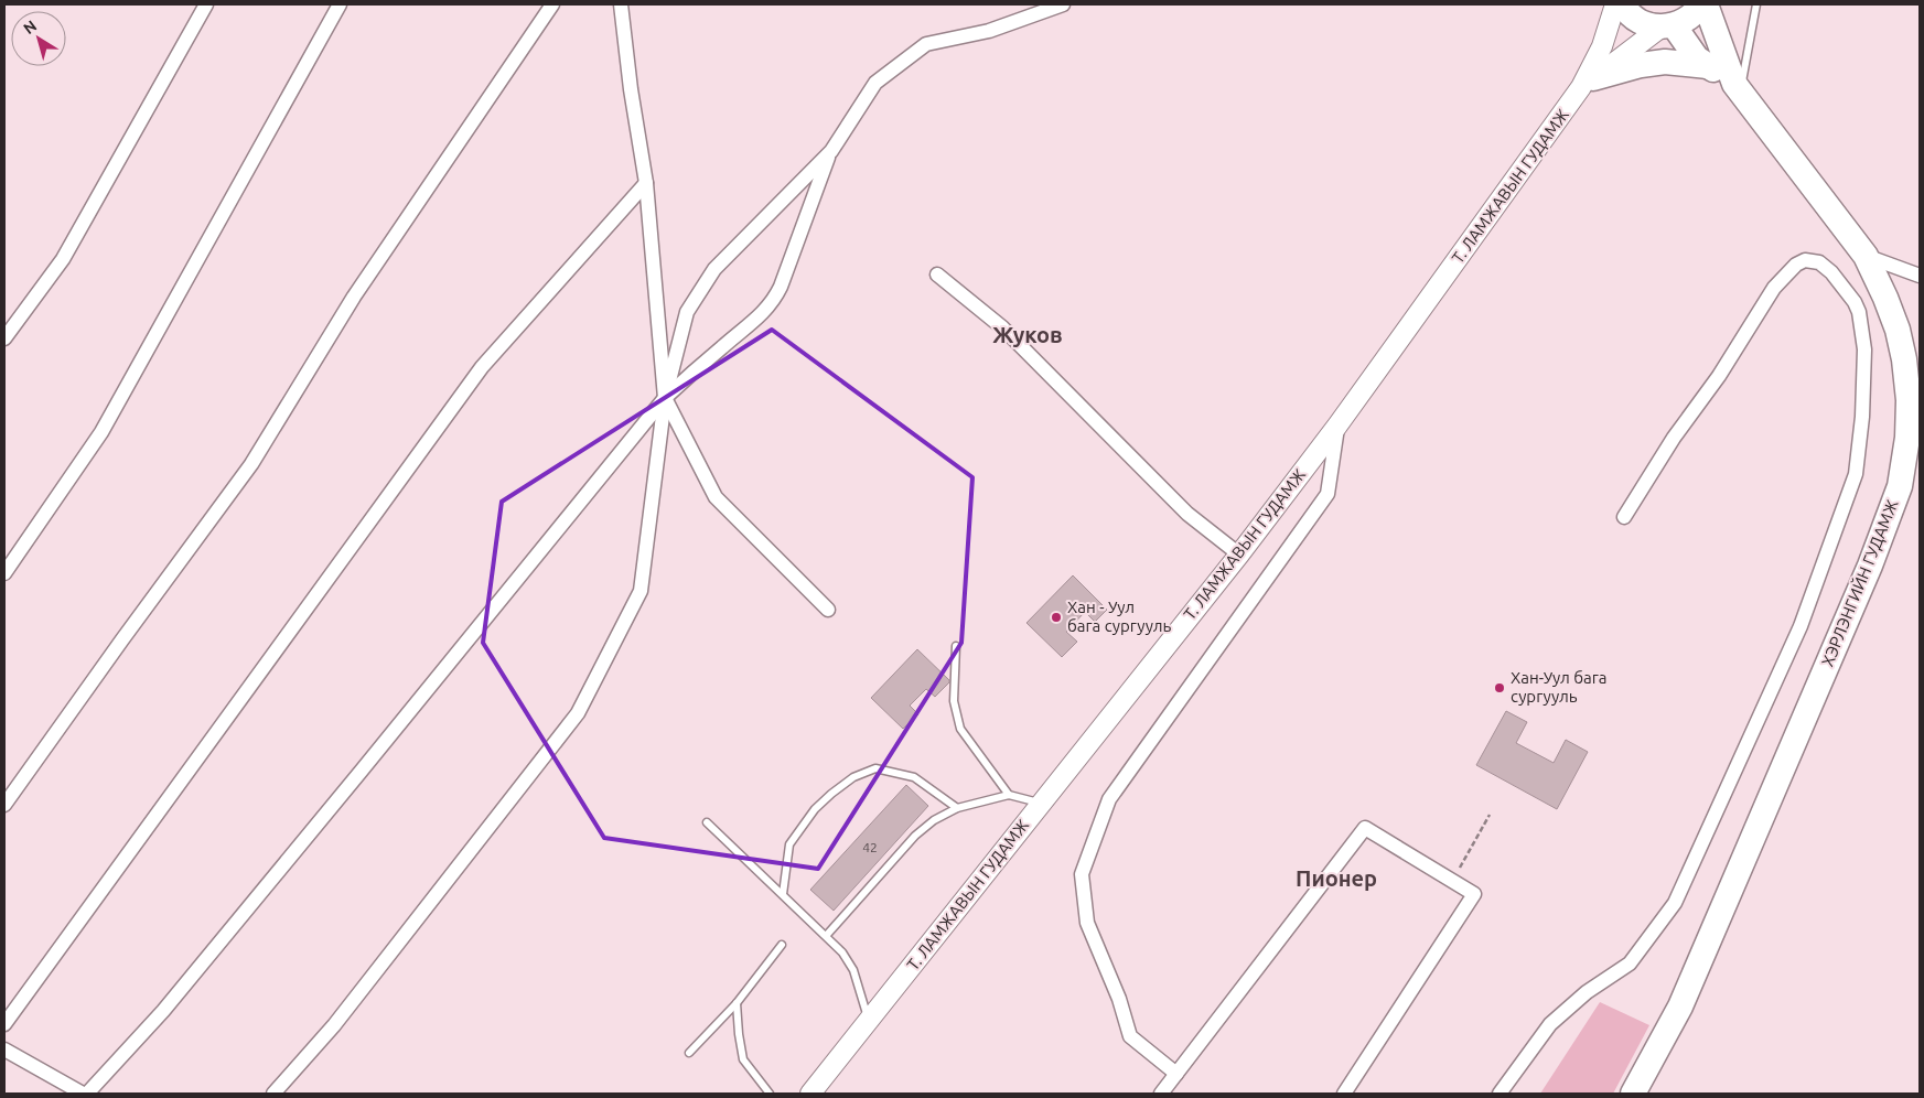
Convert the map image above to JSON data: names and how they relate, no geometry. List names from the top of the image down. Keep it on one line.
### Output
{"streets":{"highway":["ХЭРЛЭНГИЙН ГУДАМЖ"],"street":["Т. ЛАМЖАВЫН ГУДАМЖ"]},"crossings":[["Т. ЛАМЖАВЫН ГУДАМЖ","ХЭРЛЭНГИЙН ГУДАМЖ"]],"districts":["Жуков","Пионер"],"places":["Хан - Уул бага сургууль","Хан-Уул бага сургууль"],"house_numbers":["42"],"north":"top left"}
